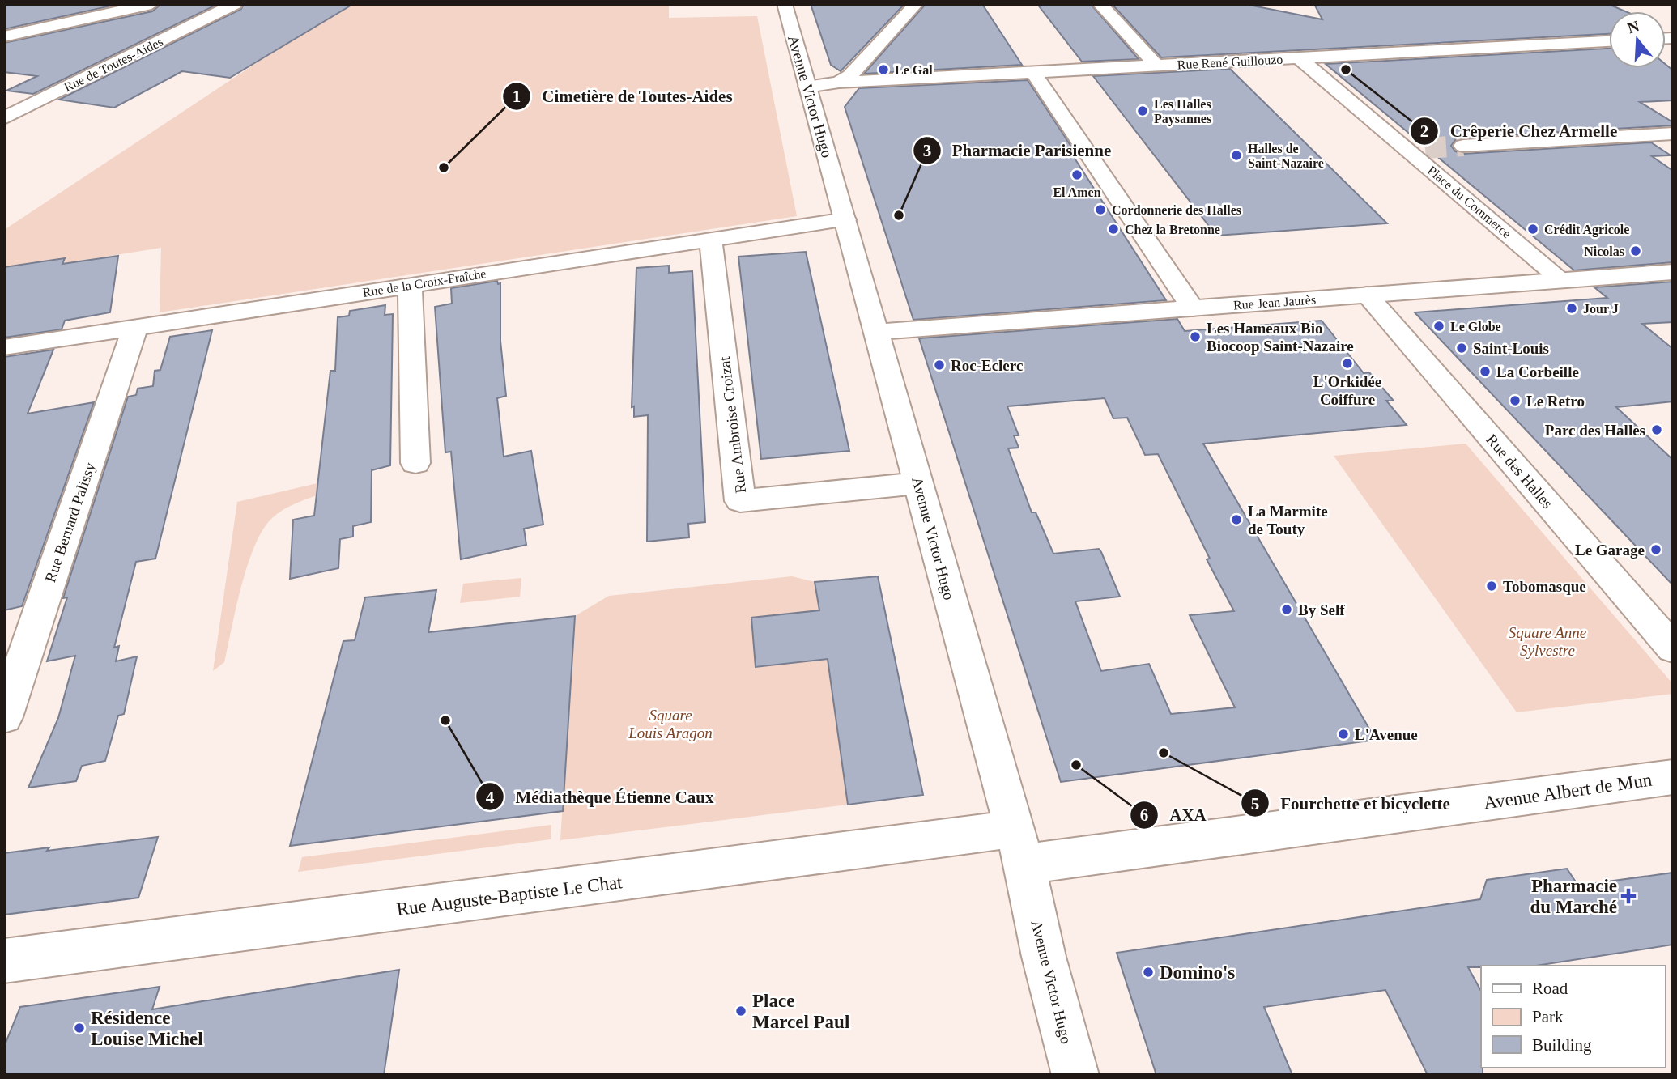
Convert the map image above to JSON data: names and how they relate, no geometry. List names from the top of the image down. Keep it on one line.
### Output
{"streets":{"street":["Rue René Guillouzo","Rue de Toutes-Aides","Avenue Victor Hugo","Place du Commerce","Rue de la Croix-Fraîche","Rue Jean Jaurès","Rue Ambroise Croizat","Rue des Halles","Rue Bernard Palissy","Avenue Albert de Mun","Rue Auguste-Baptiste Le Chat"]},"crossings":[["Rue René Guillouzo","Avenue Victor Hugo"],["Rue René Guillouzo","Place du Commerce"],["Avenue Victor Hugo","Rue de la Croix-Fraîche"],["Avenue Victor Hugo","Rue Jean Jaurès"],["Avenue Victor Hugo","Rue Ambroise Croizat"],["Avenue Victor Hugo","Avenue Albert de Mun"],["Avenue Victor Hugo","Rue Auguste-Baptiste Le Chat"],["Place du Commerce","Rue Jean Jaurès"],["Rue de la Croix-Fraîche","Rue Ambroise Croizat"],["Rue de la Croix-Fraîche","Rue Bernard Palissy"],["Rue Jean Jaurès","Rue des Halles"],["Avenue Albert de Mun","Rue Auguste-Baptiste Le Chat"]],"parks":["Square Anne Sylvestre","Square Louis Aragon"],"places":{"other":["Le Gal","Crêperie Chez Armelle","Les Halles Paysannes","Halles de Saint-Nazaire","Cimetière de Toutes-Aides","El Amen","Cordonnerie des Halles","Pharmacie Parisienne","Chez la Bretonne","Crédit Agricole","Nicolas","Jour J","Le Globe","Les Hameaux Bio Biocoop Saint-Nazaire","Saint-Louis","L'Orkidée Coiffure","Roc-Eclerc","La Corbeille","Le Retro","Parc des Halles","La Marmite de Touty","Le Garage","Tobomasque","By Self","Médiathèque Étienne Caux","L'Avenue","Fourchette et bicyclette","AXA","Domino's","Place Marcel Paul","Résidence Louise Michel"],"health":["Pharmacie du Marché"]},"legend":["Road","Park","Building"],"north":"top"}
